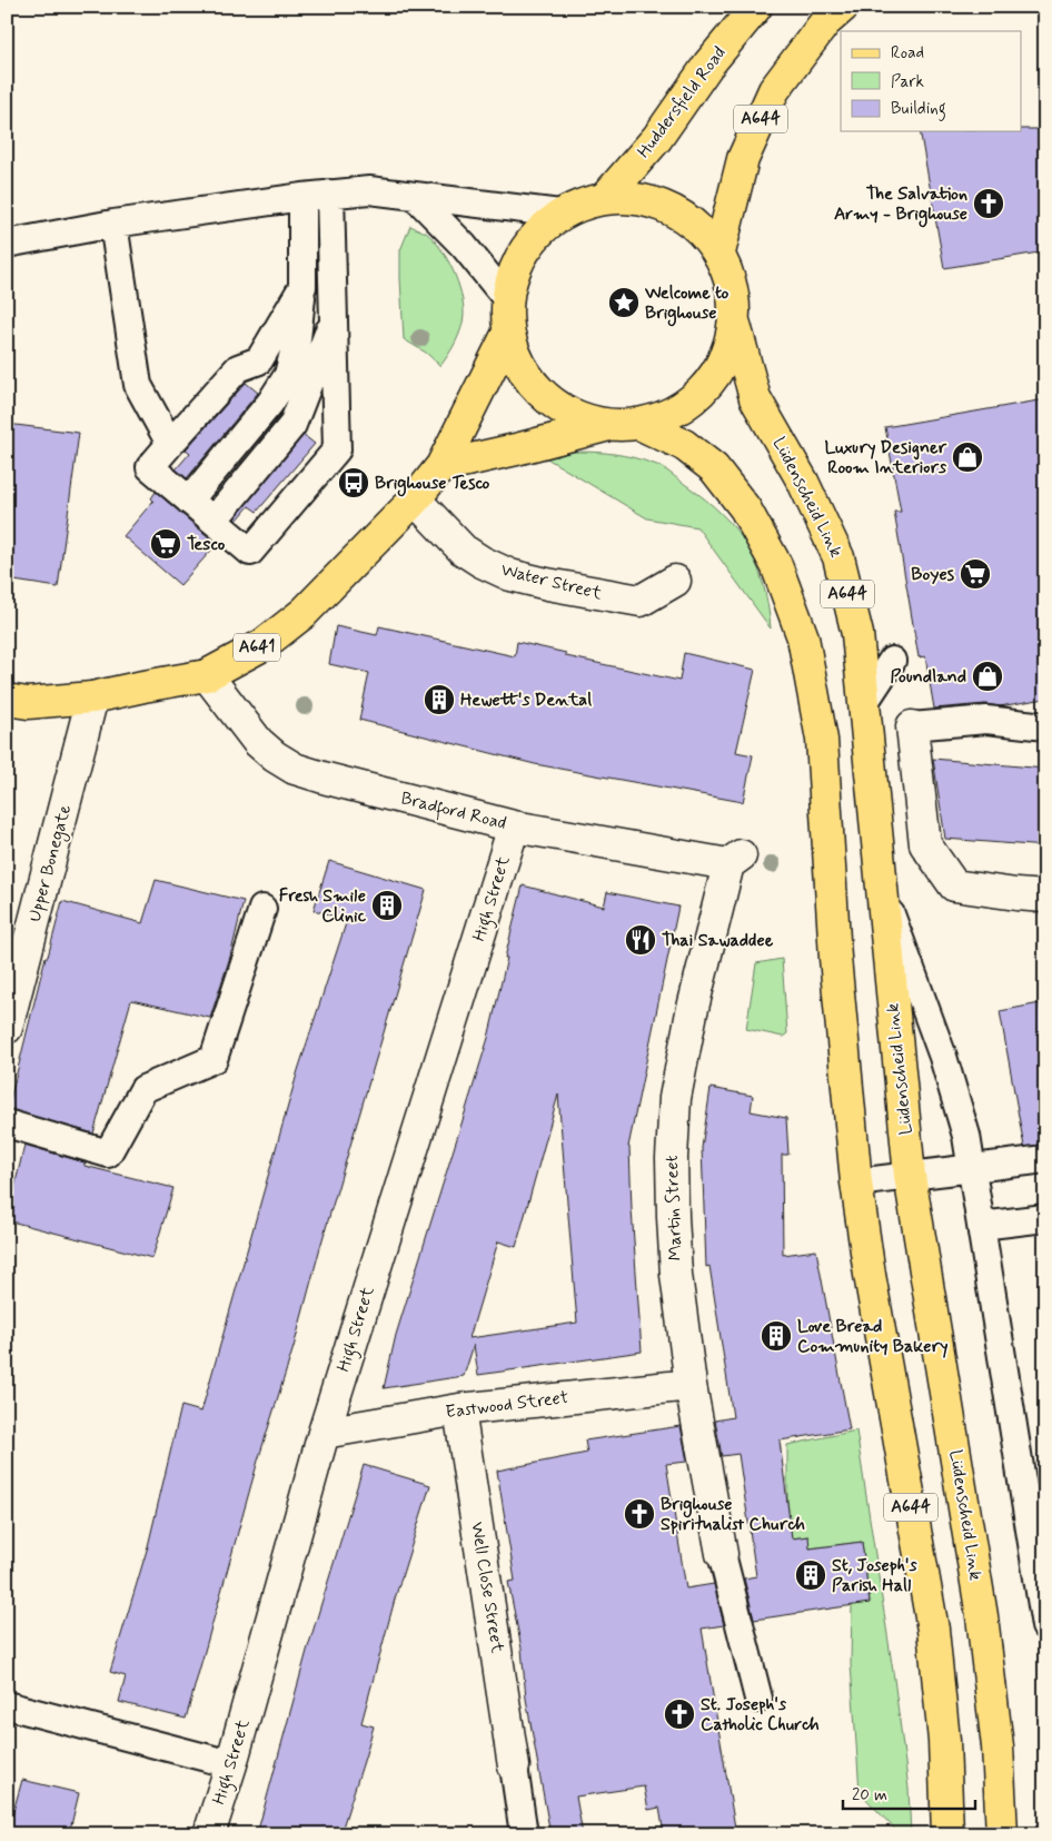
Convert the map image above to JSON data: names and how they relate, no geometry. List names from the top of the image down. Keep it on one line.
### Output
{"streets":{"main road":["Huddersfield Road","A644","Lüdenscheid Link","A641"],"street":["Water Street","Bradford Road","Upper Bonegate","High Street","Martin Street","Eastwood Street","Well Close Street"]},"crossings":[["Huddersfield Road","A644"],["A644","Lüdenscheid Link"],["A644","A641"],["Water Street","A641"],["A641","Bradford Road"],["A641","Upper Bonegate"],["Bradford Road","High Street"],["Bradford Road","Martin Street"],["High Street","Eastwood Street"],["Martin Street","Eastwood Street"],["Eastwood Street","Well Close Street"]],"places":{"church":["The Salvation Army - Brighouse","Brighouse Spiritualist Church","St. Joseph's Catholic Church"],"place":["Welcome to Brighouse"],"shop":["Luxury Designer Room Interiors","Poundland"],"bus stop":["Brighouse Tesco"],"supermarket":["Tesco","Boyes"],"building":["Hewett's Dental","Fresh Smile Clinic","Love Bread Community Bakery","St, Joseph's Parish Hall"],"restaurant":["Thai Sawaddee"]},"legend":["Road","Park","Building"],"scale_bar":"20 m"}
